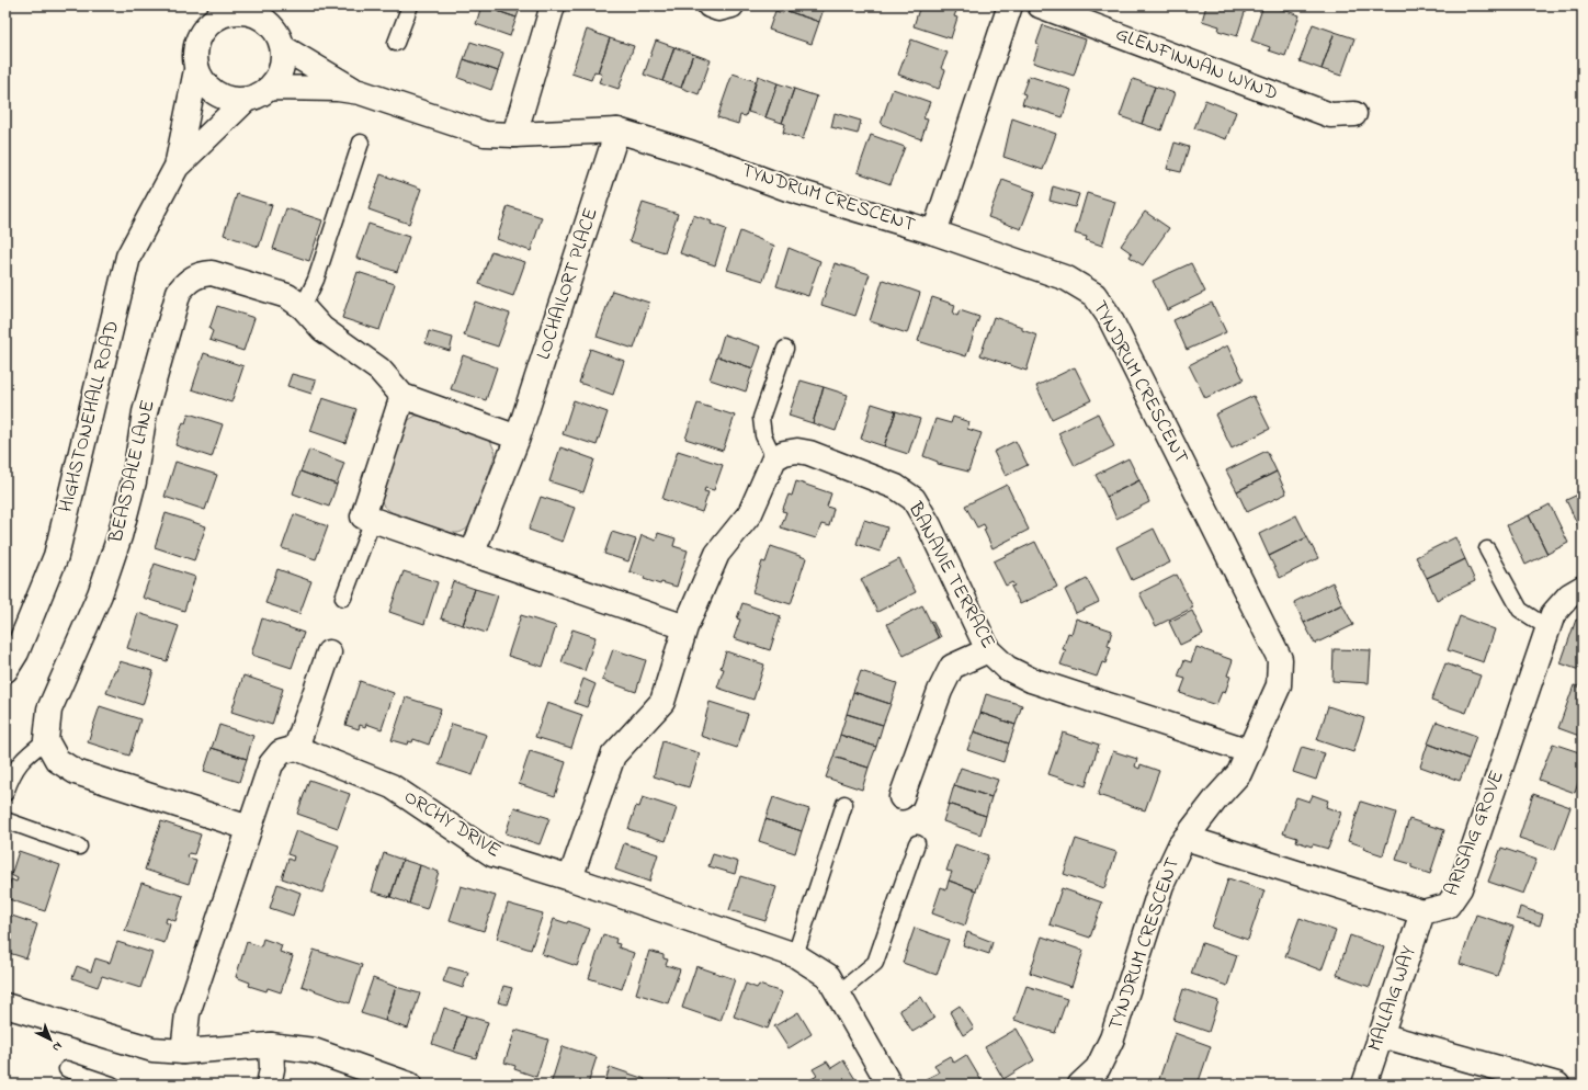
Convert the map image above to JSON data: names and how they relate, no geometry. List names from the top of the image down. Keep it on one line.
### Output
{"streets":{"street":["GLENFINNAN WYND","TYNDRUM CRESCENT","LOCHAILORT PLACE","HIGHSTONEHALL ROAD","BEASDALE LANE","BANAVIE TERRACE","ORCHY DRIVE","ARISAIG GROVE","MALLAIG WAY"]},"crossings":[["TYNDRUM CRESCENT","LOCHAILORT PLACE"],["TYNDRUM CRESCENT","HIGHSTONEHALL ROAD"],["TYNDRUM CRESCENT","BANAVIE TERRACE"],["TYNDRUM CRESCENT","ARISAIG GROVE"],["ARISAIG GROVE","MALLAIG WAY"]],"north":"bottom right"}
